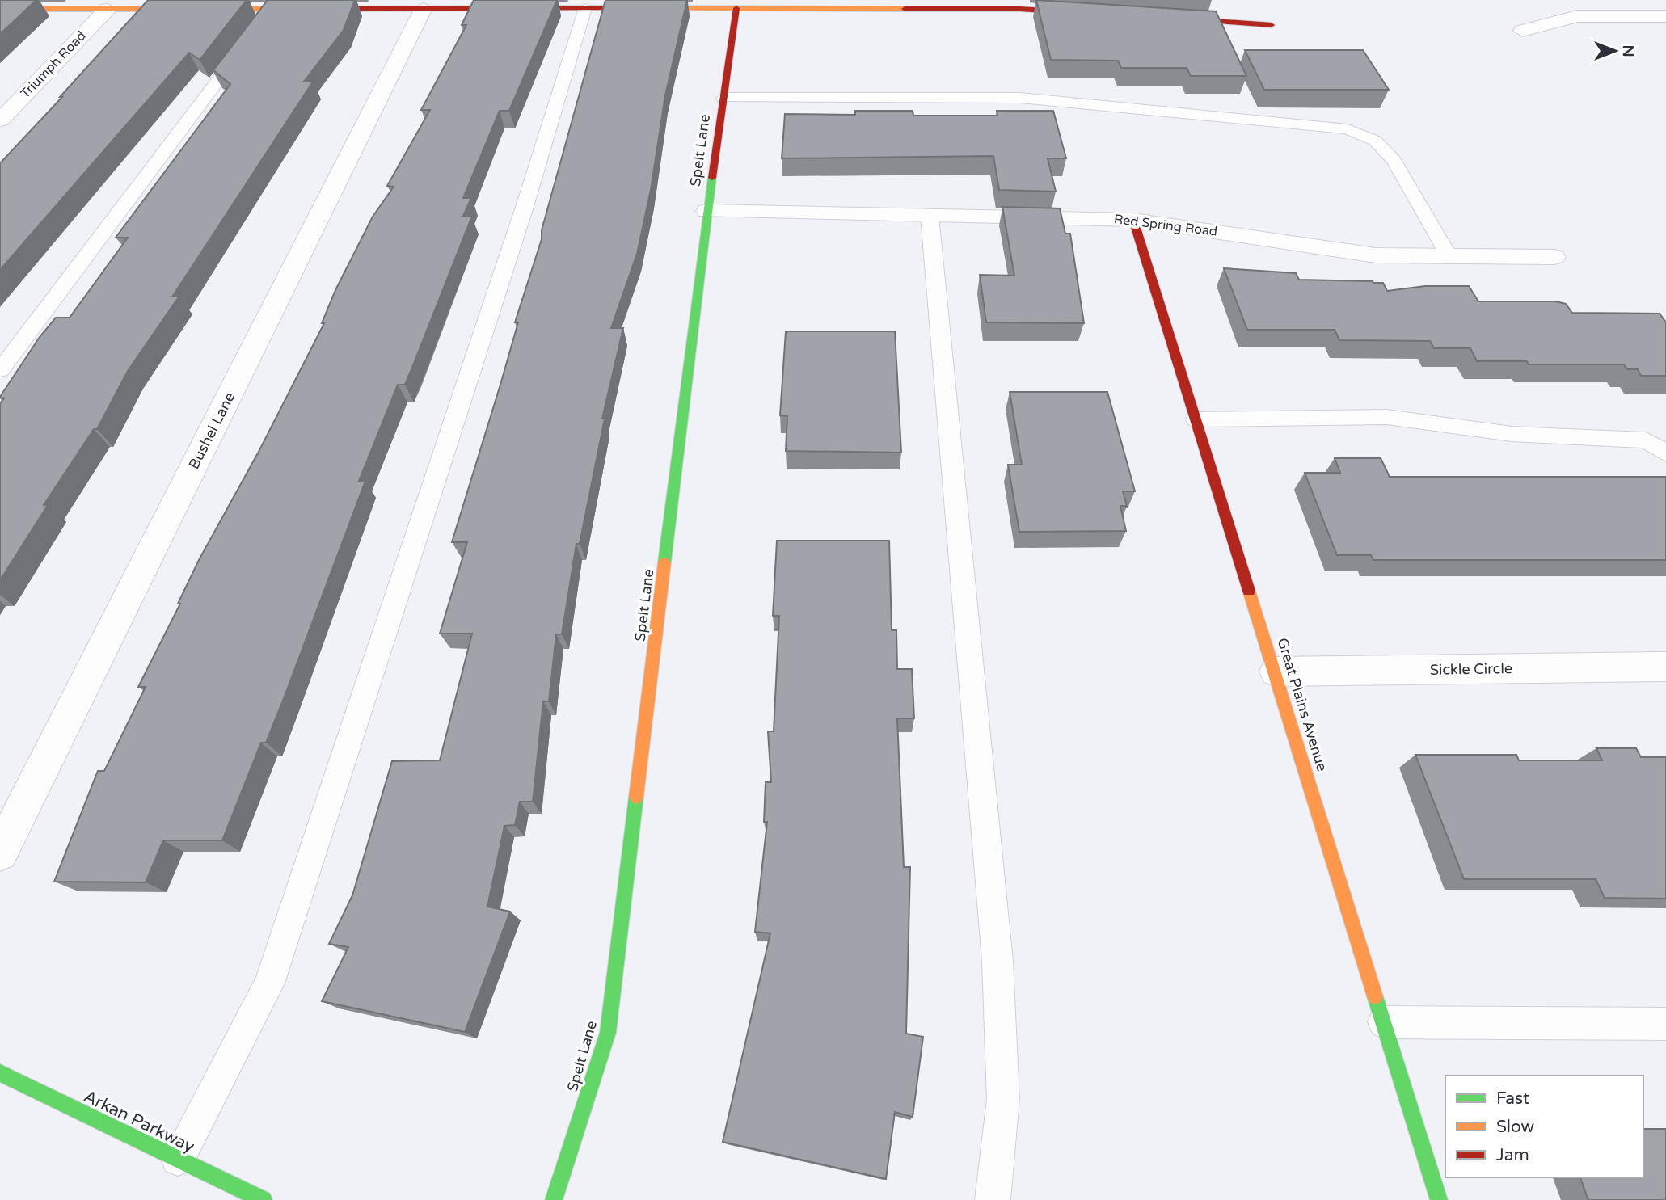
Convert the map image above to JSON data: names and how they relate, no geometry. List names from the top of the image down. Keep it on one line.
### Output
{"streets":{"street":["Triumph Road","Spelt Lane","Red Spring Road","Bushel Lane","Sickle Circle","Great Plains Avenue","Arkan Parkway"]},"crossings":[["Spelt Lane","Red Spring Road"],["Red Spring Road","Great Plains Avenue"],["Sickle Circle","Great Plains Avenue"]],"legend":["Fast","Slow","Jam"],"north":"right"}
